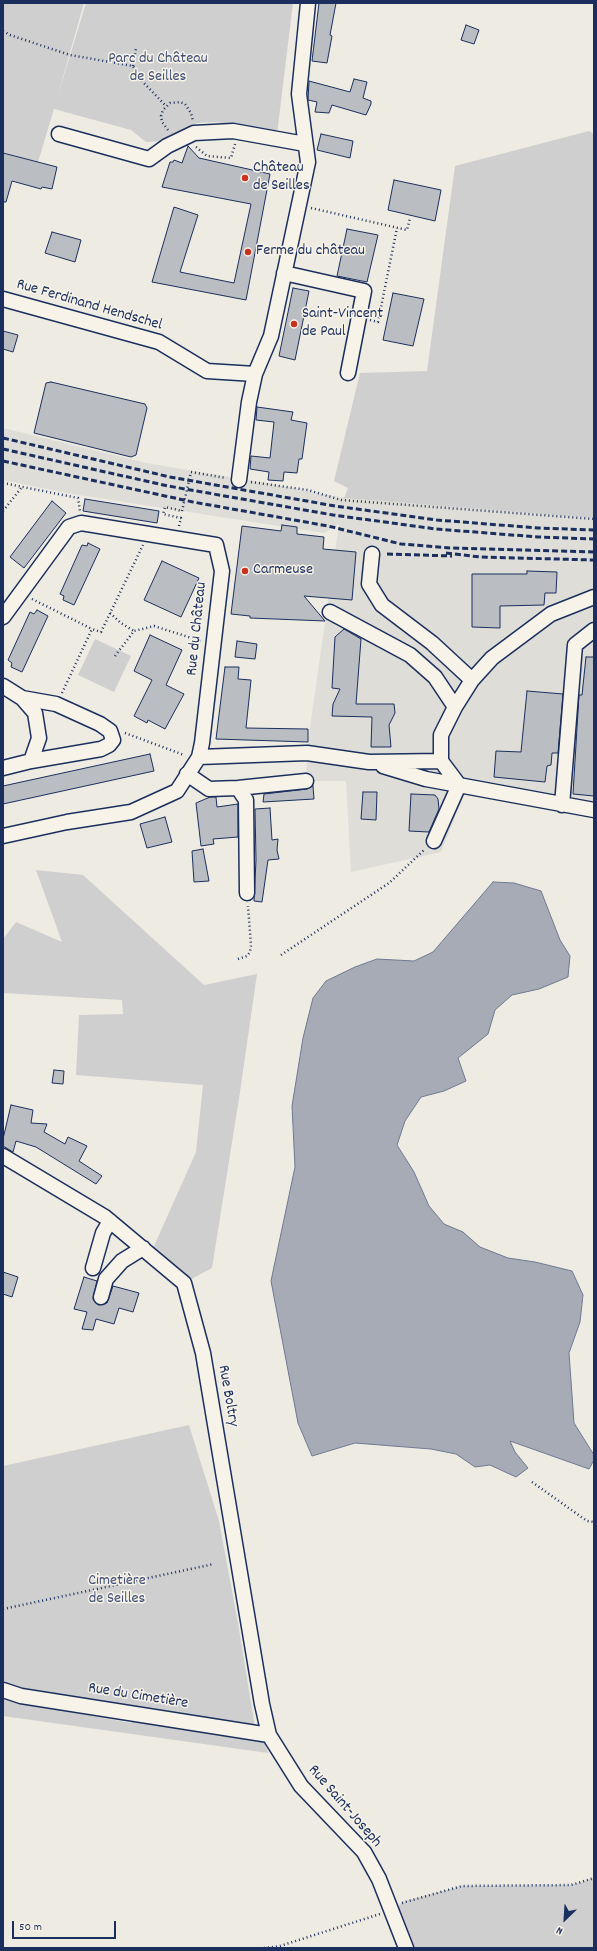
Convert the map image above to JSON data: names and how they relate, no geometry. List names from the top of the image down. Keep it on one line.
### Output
{"streets":{"street":["Rue Ferdinand Hendschel","Rue du Château","Rue Boltry","Rue du Cimetière","Rue Saint-Joseph"]},"crossings":[["Rue Boltry","Rue du Cimetière"],["Rue Boltry","Rue Saint-Joseph"],["Rue du Cimetière","Rue Saint-Joseph"]],"parks":["Parc du Château de Seilles","Cimetière de Seilles"],"places":["Château de Seilles","Ferme du château","Saint-Vincent de Paul","Carmeuse"],"scale_bar":"50 m","north":"bottom left"}
